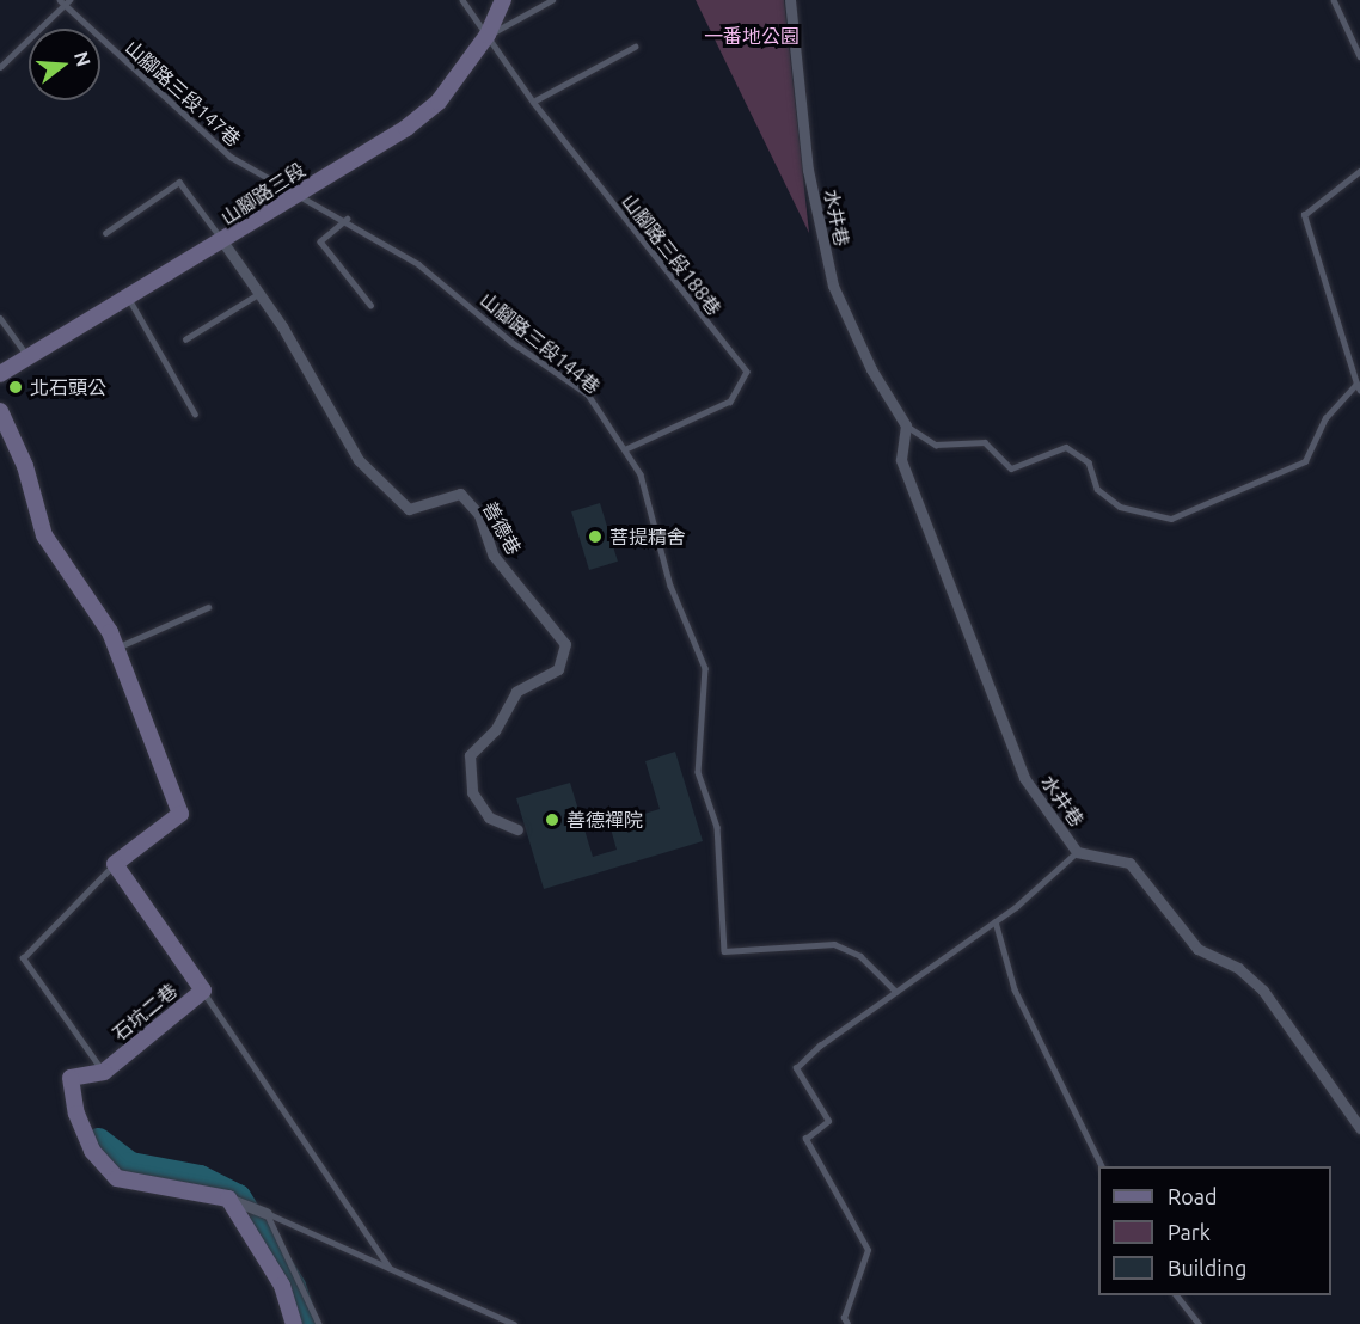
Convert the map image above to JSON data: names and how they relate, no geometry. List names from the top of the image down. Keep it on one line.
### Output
{"streets":{"street":["山腳路三段","水井巷","善德巷","石坑二巷"],"lane":["山腳路三段147巷","山腳路三段188巷","山腳路三段144巷"]},"crossings":[["山腳路三段147巷","山腳路三段"],["山腳路三段147巷","山腳路三段144巷"],["山腳路三段","山腳路三段188巷"],["山腳路三段","山腳路三段144巷"],["山腳路三段","善德巷"],["山腳路三段188巷","山腳路三段144巷"]],"parks":["一番地公園"],"places":["北石頭公","菩提精舍","善德禪院"],"legend":["Road","Park","Building"],"north":"right"}
